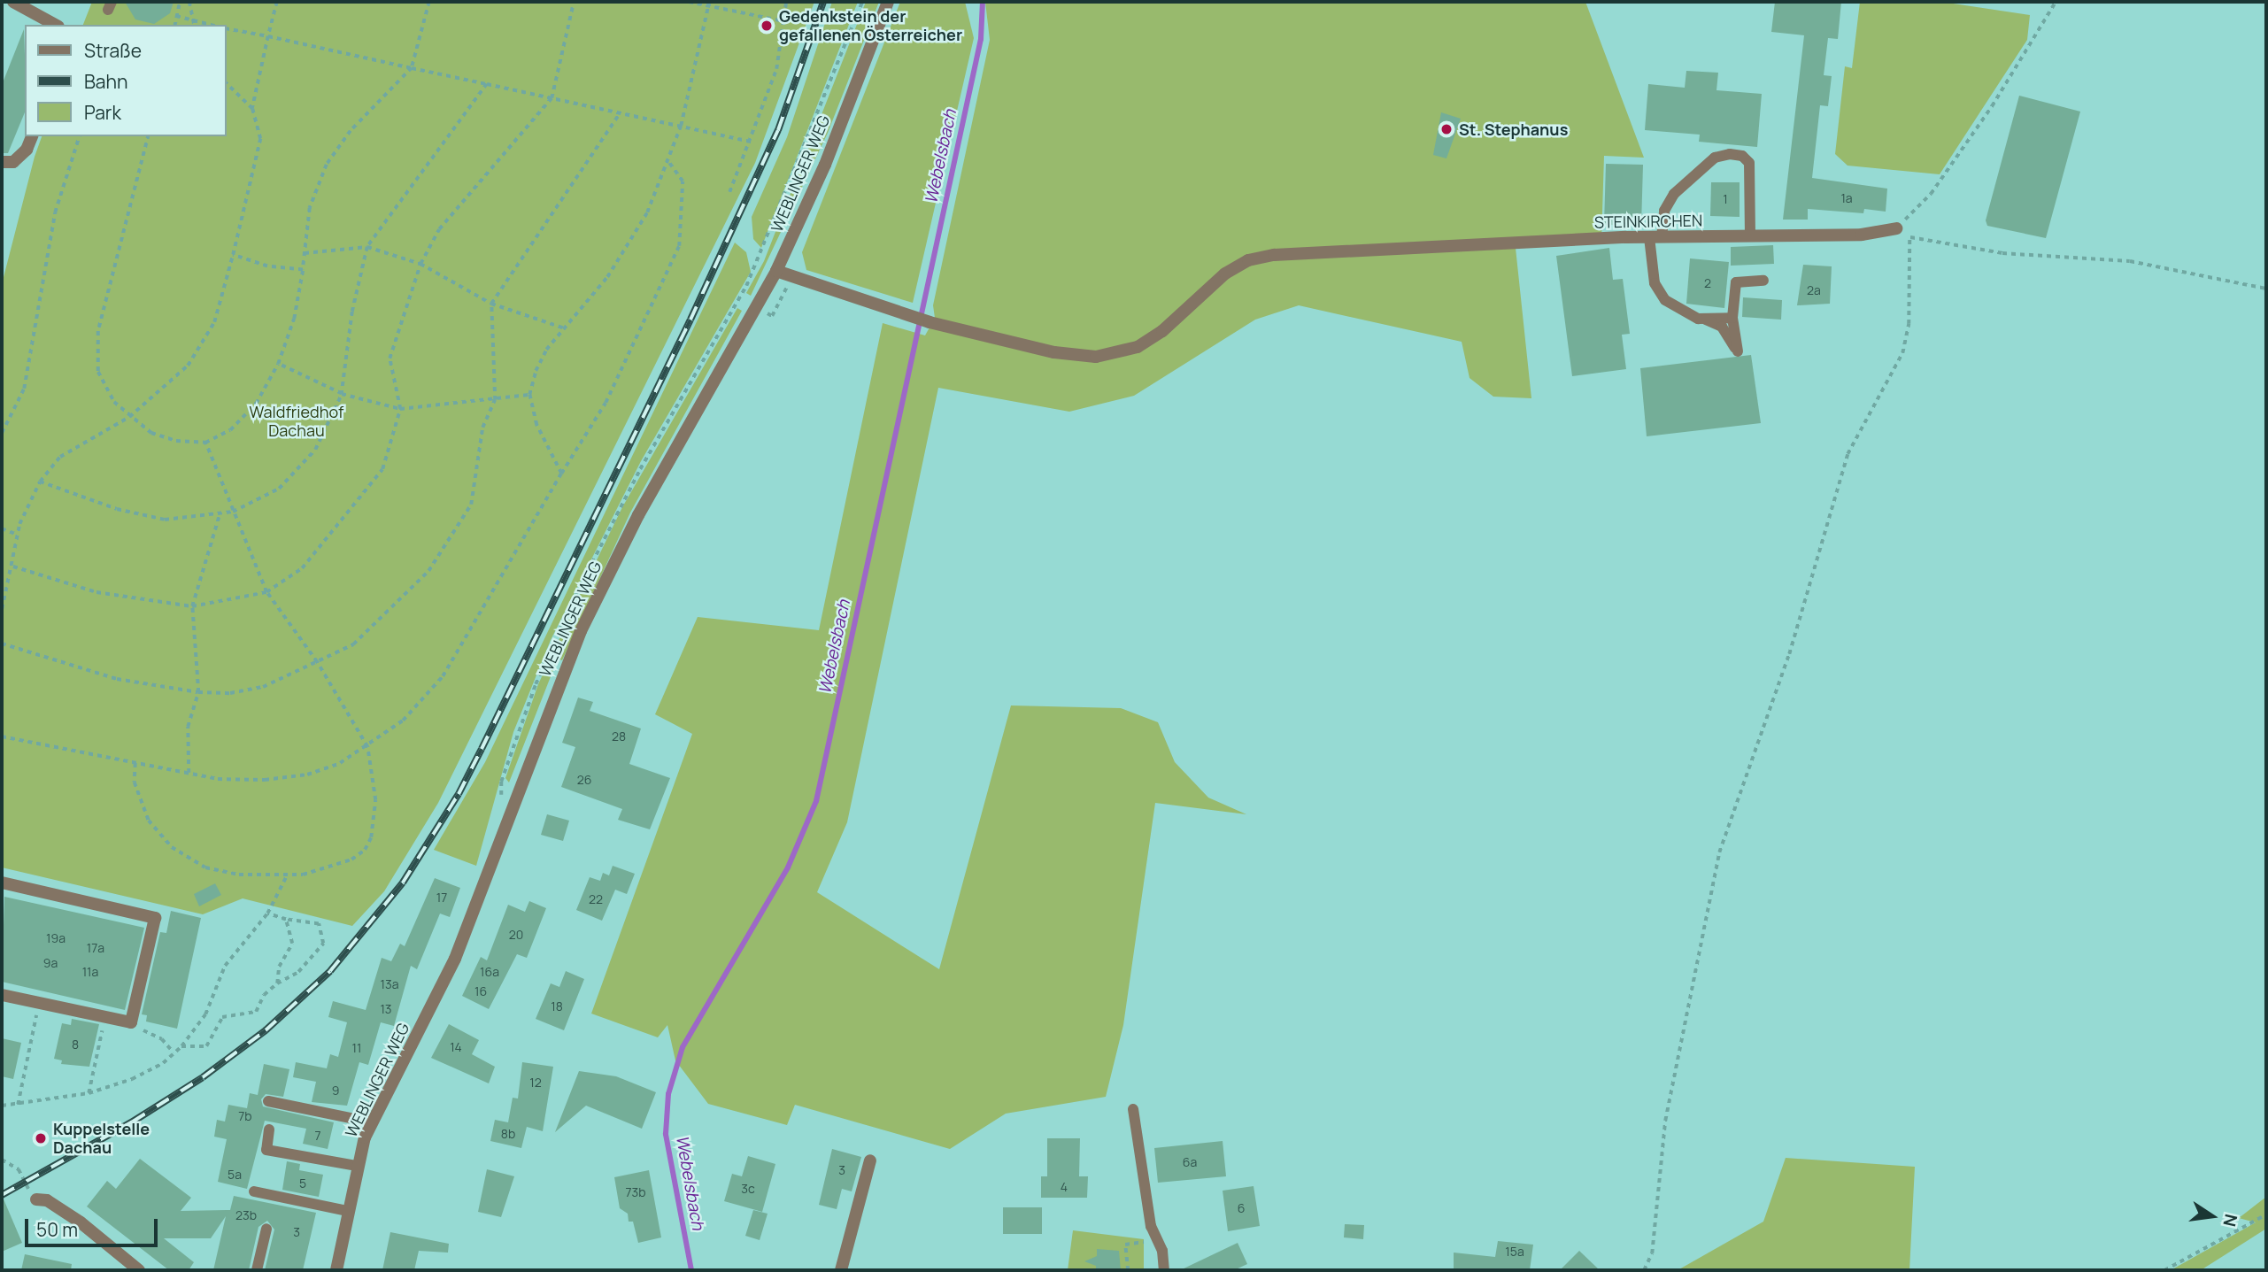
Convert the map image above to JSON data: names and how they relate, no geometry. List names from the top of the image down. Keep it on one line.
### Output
{"streets":{"street":["WEBLINGER WEG","STEINKIRCHEN"]},"crossings":[["WEBLINGER WEG","STEINKIRCHEN"]],"water":["Webelsbach"],"parks":["Waldfriedhof Dachau"],"places":["Gedenkstein der gefallenen Österreicher","St. Stephanus","Kuppelstelle Dachau"],"house_numbers":["1a","1","2","2a","28","26","17","22","20","19a","17a","9a","11a","16a","13a","16","18","13","8","14","11","12","9","7b","8b","7","6a","3","5a","5","4","3c","73b","6","23b","3","15a"],"legend":["Straße","Bahn","Park"],"scale_bar":"50 m","north":"right"}
